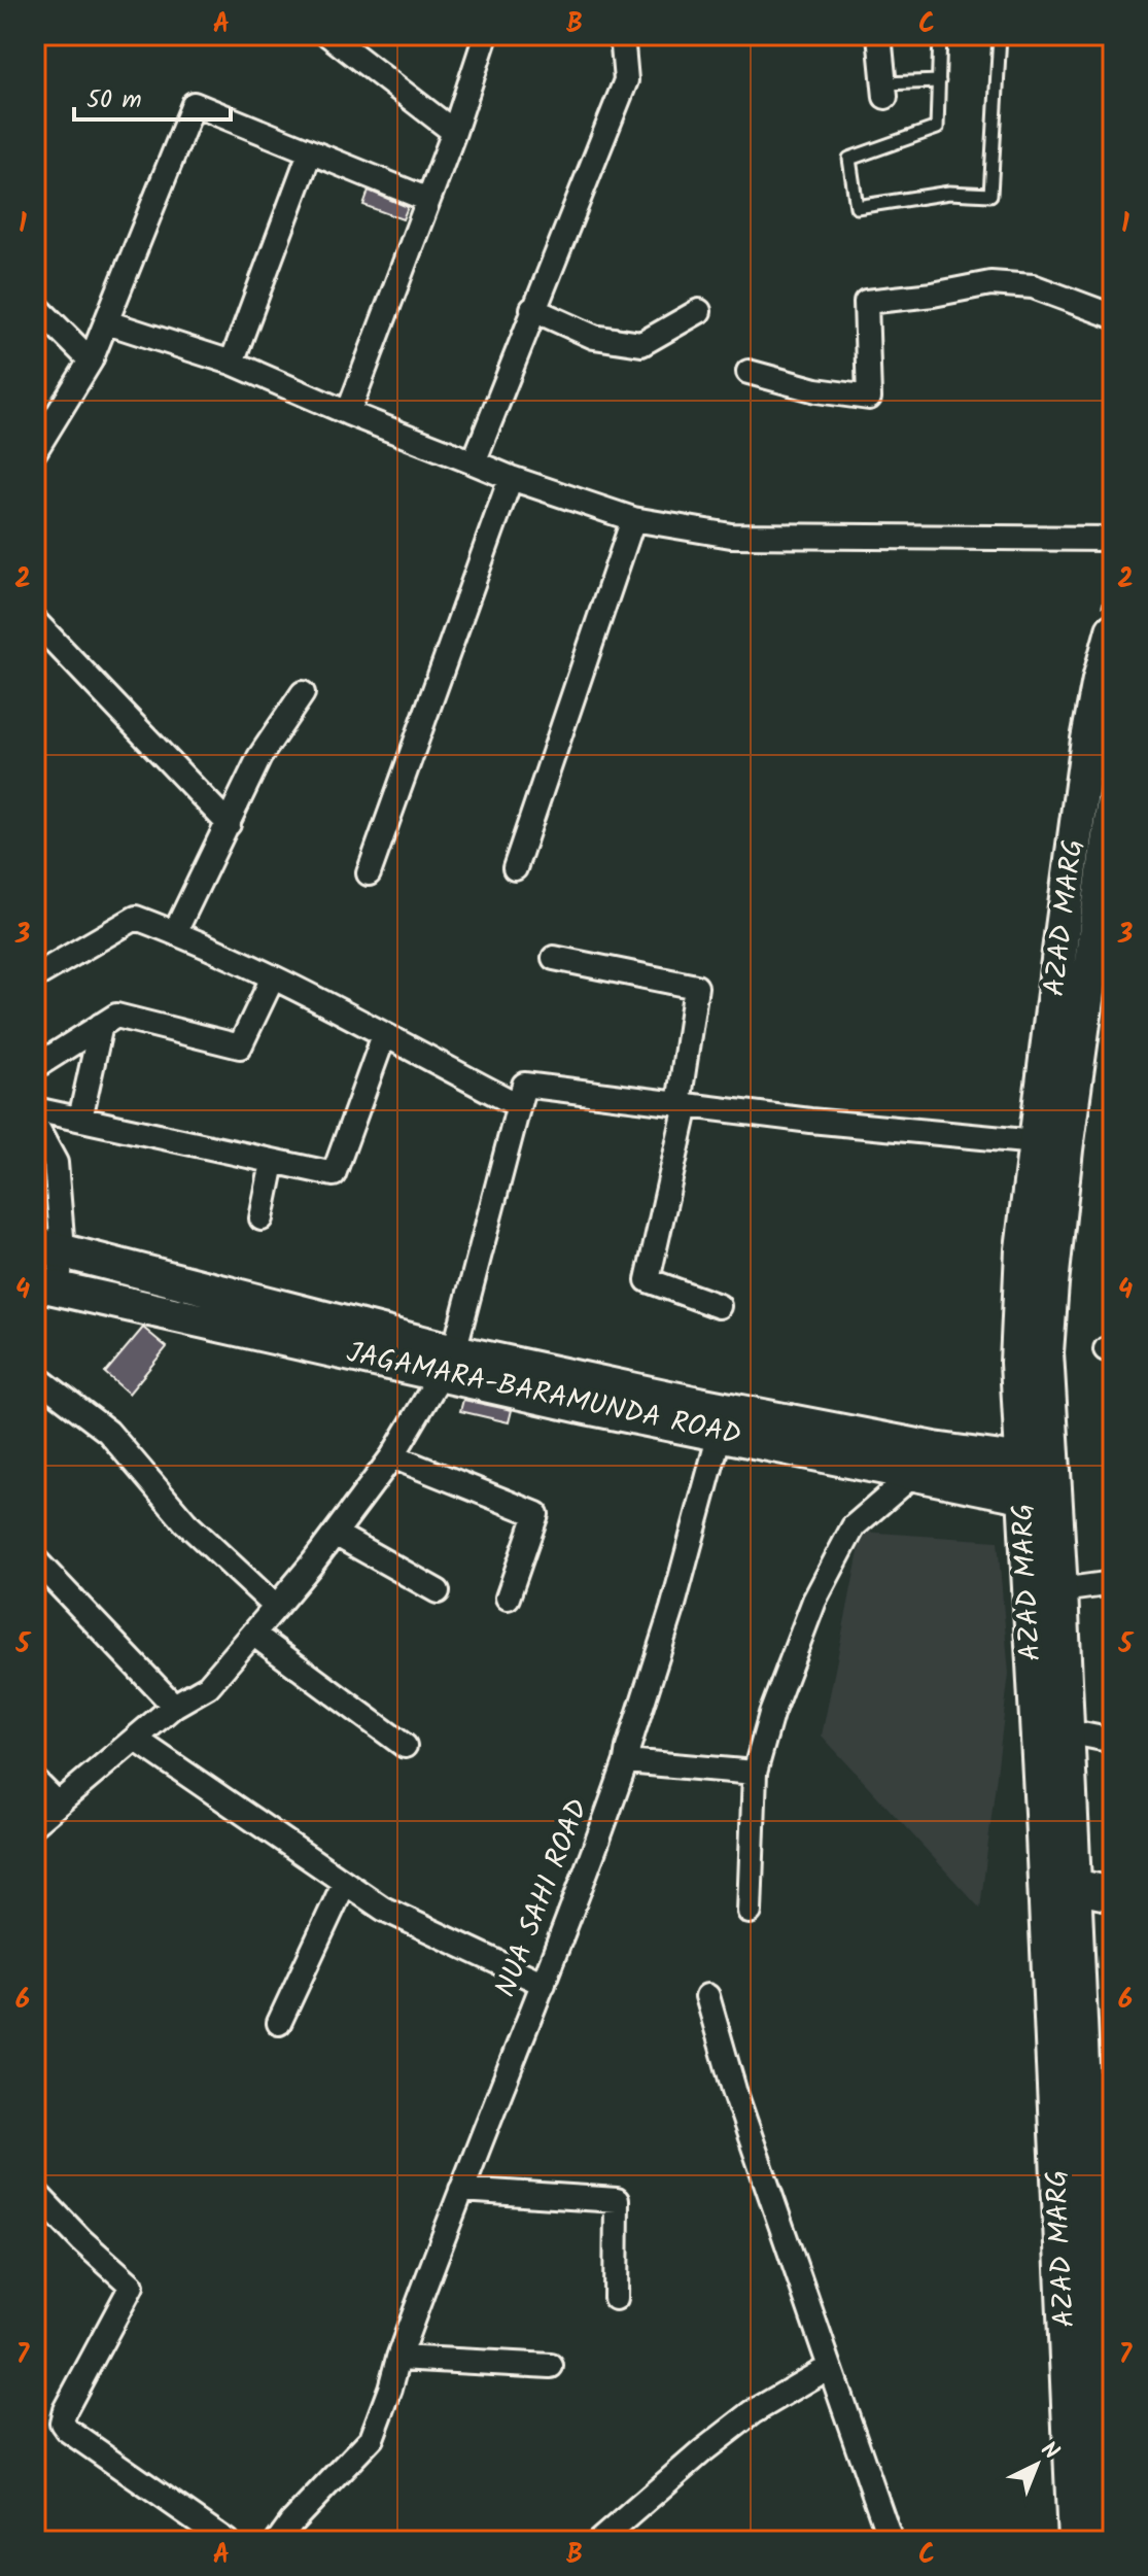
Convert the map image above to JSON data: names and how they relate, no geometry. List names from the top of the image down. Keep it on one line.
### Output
{"streets":{"street":["AZAD MARG","JAGAMARA-BARAMUNDA ROAD","NUA SAHI ROAD"]},"crossings":[["AZAD MARG","JAGAMARA-BARAMUNDA ROAD"],["JAGAMARA-BARAMUNDA ROAD","NUA SAHI ROAD"]],"scale_bar":"50 m","north":"top right","grid":{"columns":["A","B","C"],"rows":["1","2","3","4","5","6","7"]}}
